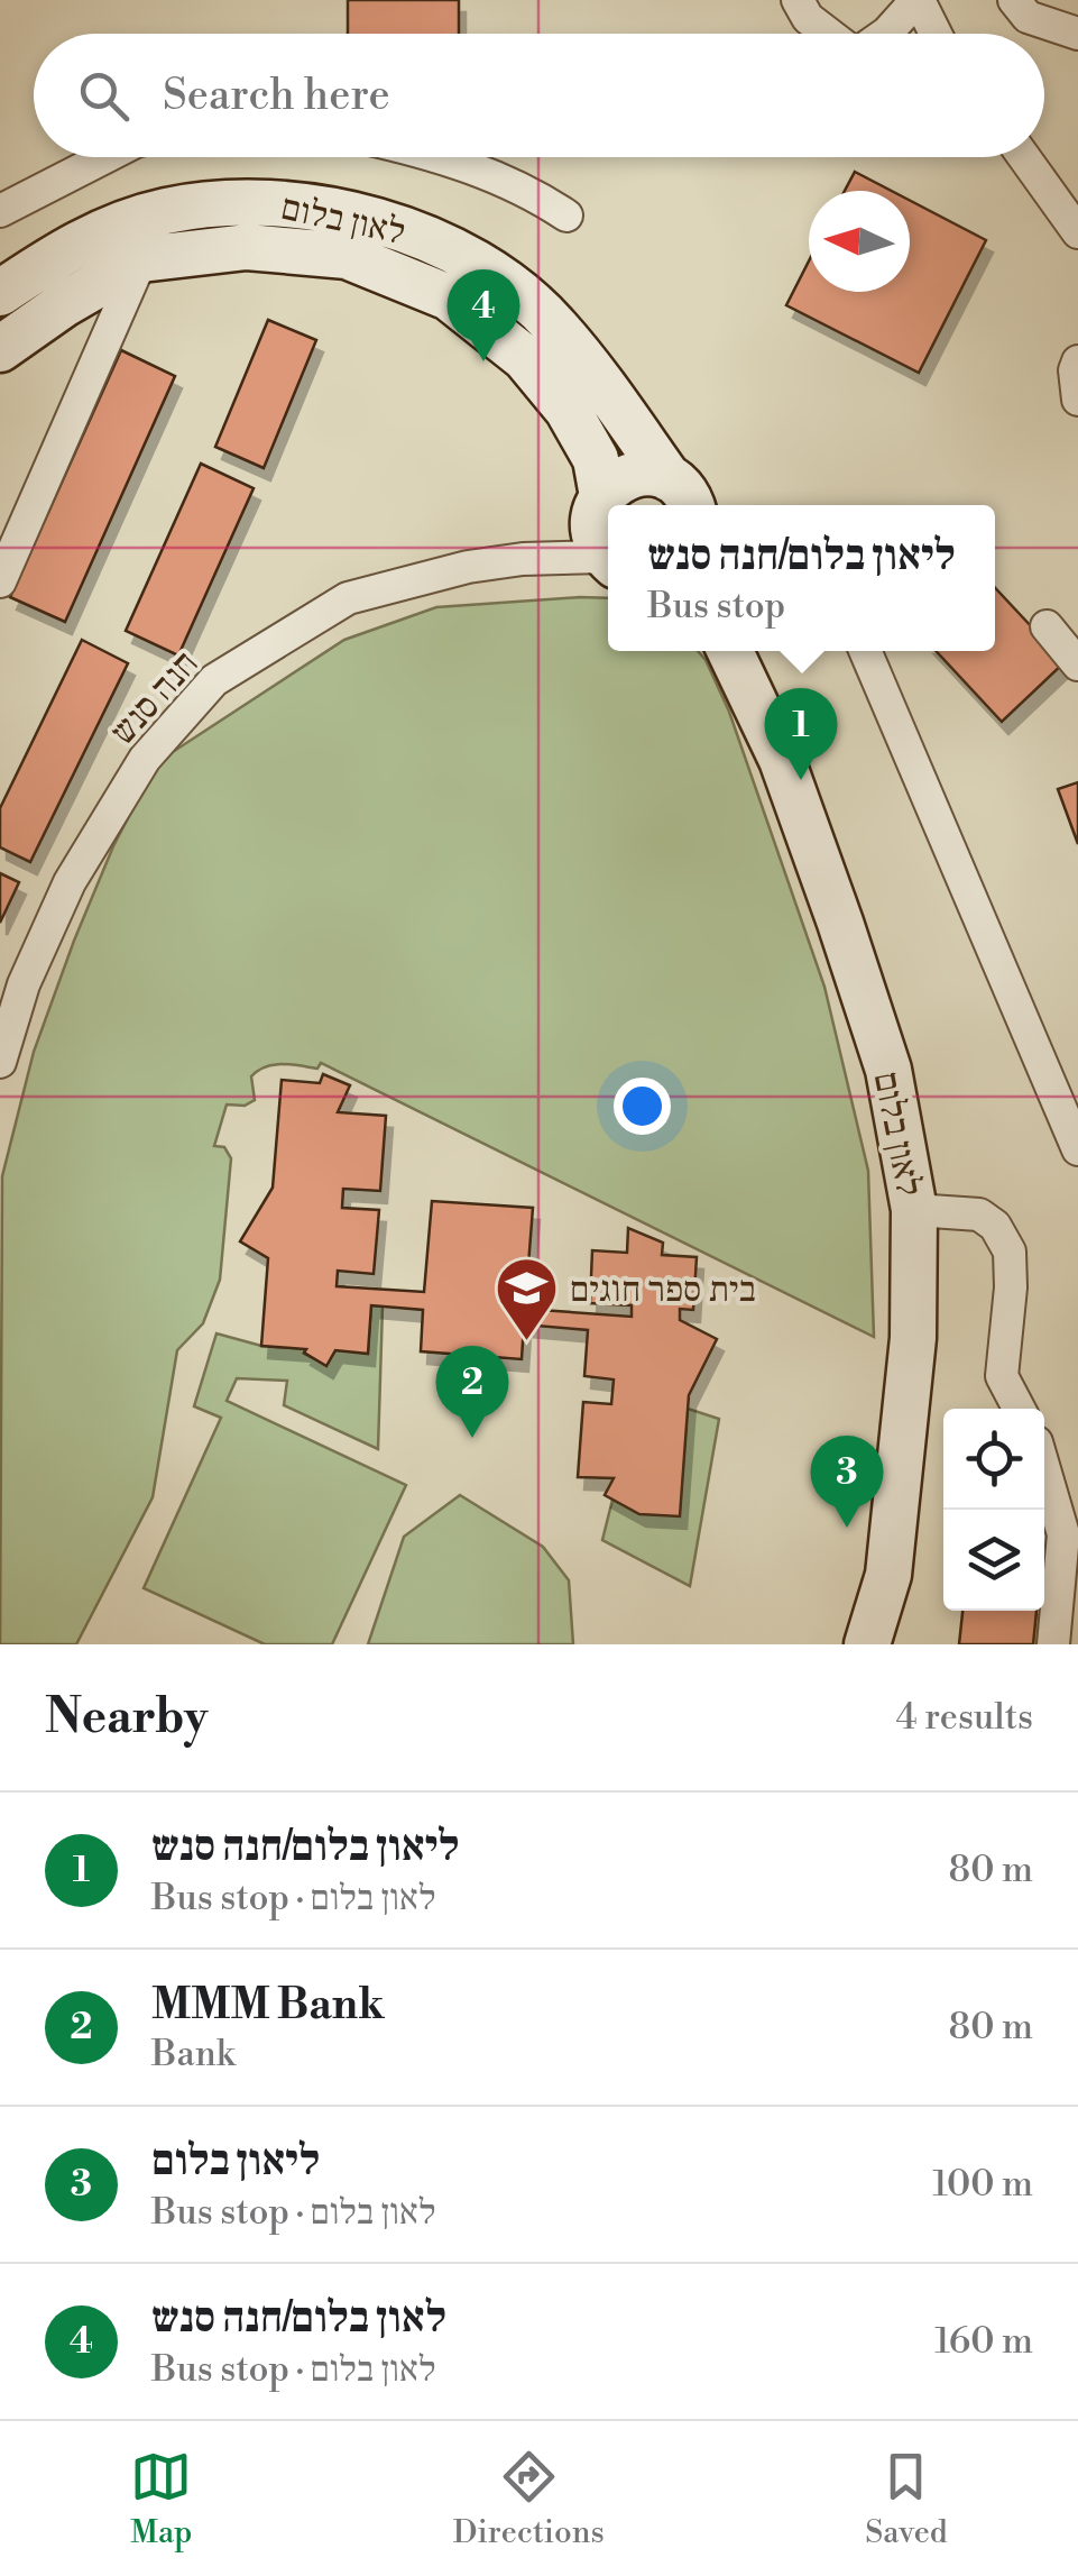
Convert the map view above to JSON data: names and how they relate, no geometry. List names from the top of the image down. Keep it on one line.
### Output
{"streets":{"street":["לאון בלום","חנה סנש"]},"crossings":[["לאון בלום","חנה סנש"]],"places":{"school or university":["בית ספר חוגים"]},"north":"left","page":{"search":"Search here","pins":["4","1","2","3"],"popup":["ליאון בלום/חנה סנש","Bus stop"],"heading":["Nearby","4 results"],"list":[{"mark":"1","name":"ליאון בלום/חנה סנש","note":"Bus stop · לאון בלום","value":"80 m"},{"mark":"2","name":"MMM Bank","note":"Bank","value":"80 m"},{"mark":"3","name":"ליאון בלום","note":"Bus stop · לאון בלום","value":"100 m"},{"mark":"4","name":"לאון בלום/חנה סנש","note":"Bus stop · לאון בלום","value":"160 m"}],"nav":["Map","Directions","Saved"]}}
